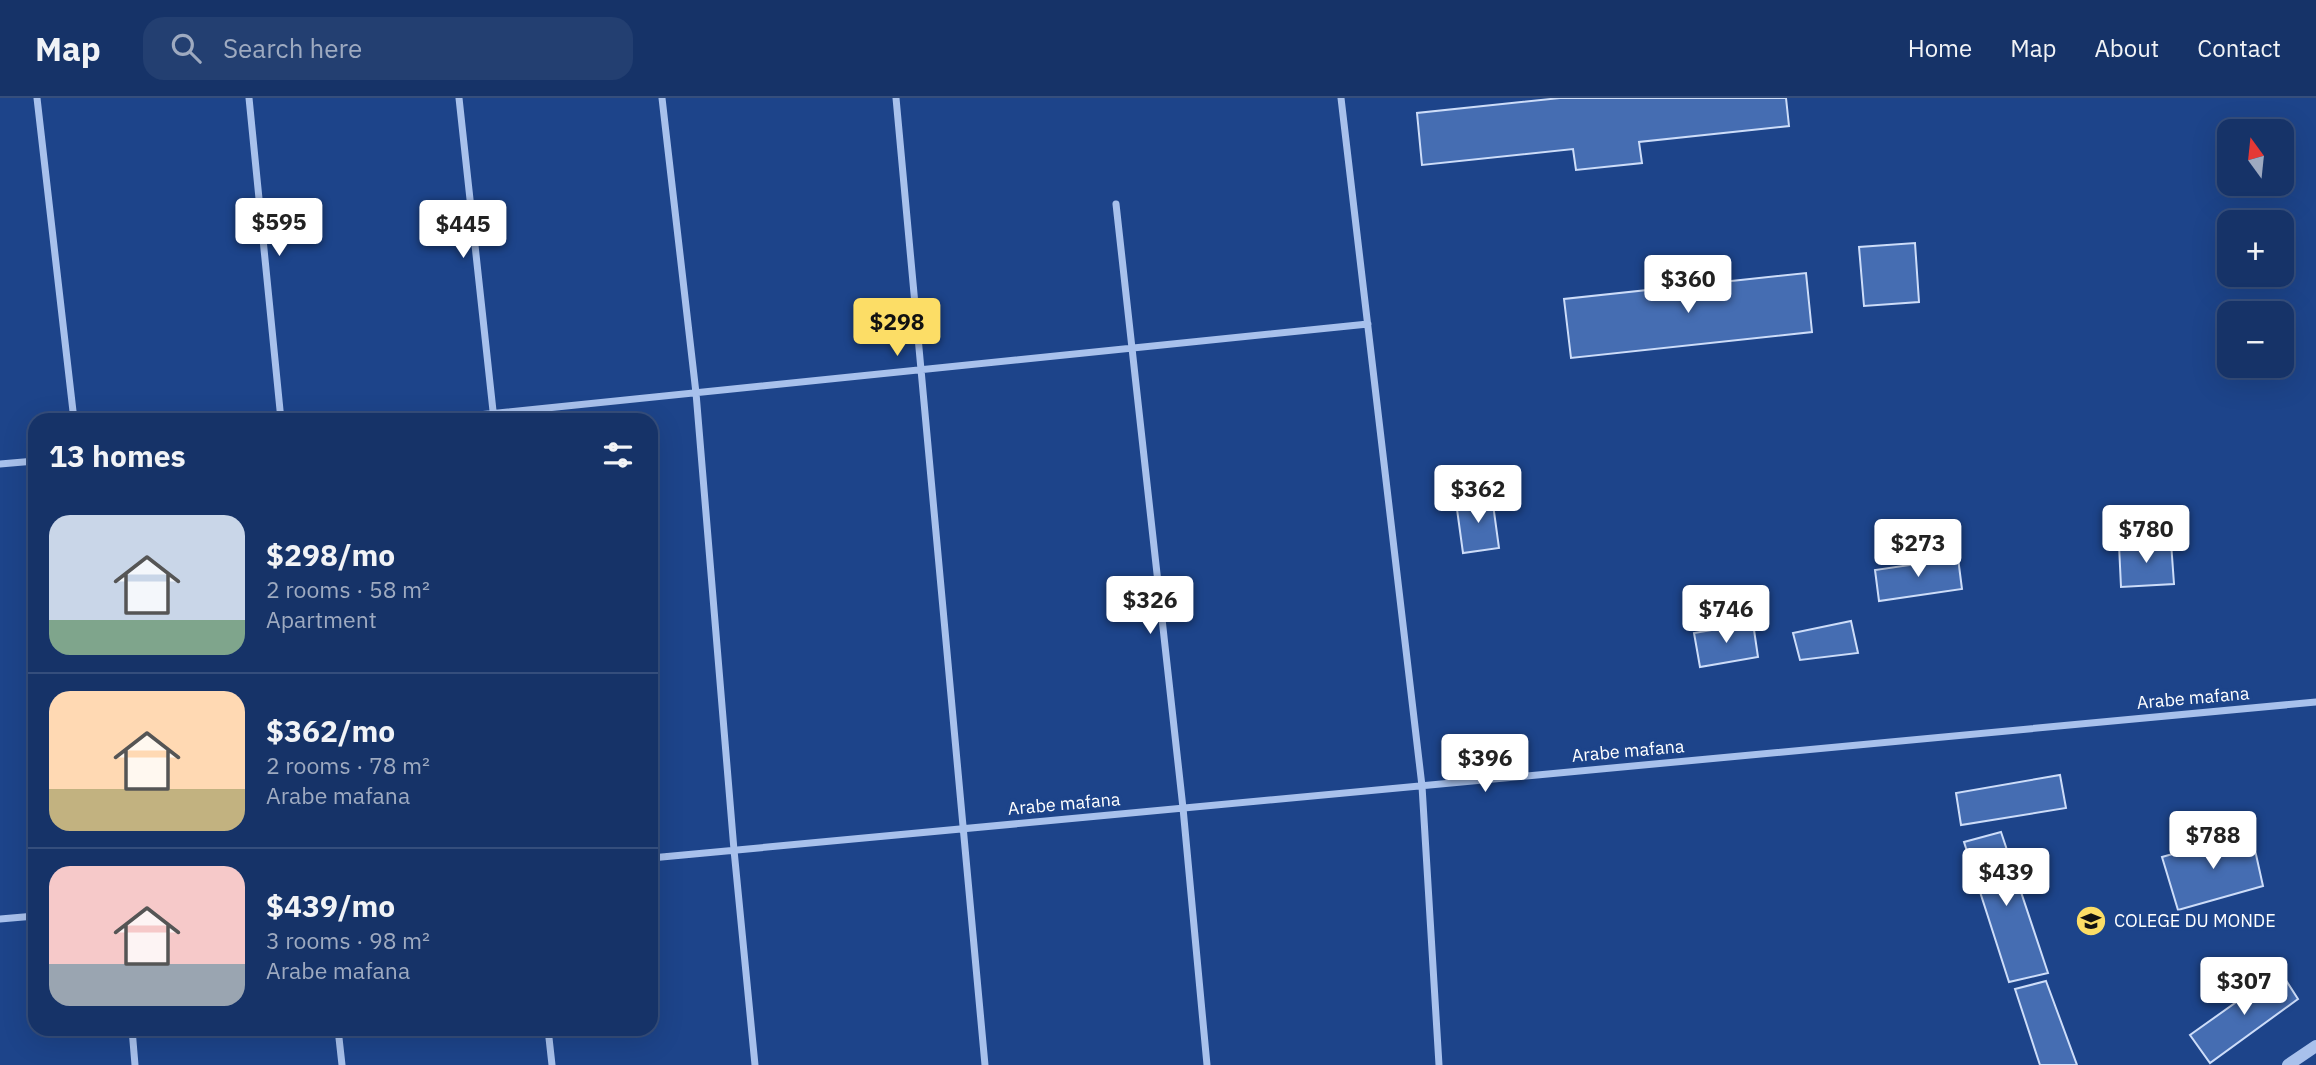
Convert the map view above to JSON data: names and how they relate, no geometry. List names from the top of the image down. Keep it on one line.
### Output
{"streets":{"street":["Arabe mafana"]},"places":{"school or university":["COLEGE DU MONDE"]},"north":"top","page":{"header":"Map","search":"Search here","nav":["Home","Map","About","Contact"],"map_buttons":["+","−"],"price":["$595","$445","$360","$298","$362","$780","$273","$326","$746","$396","$788","$439","$307"],"heading":"13 homes","list":[{"name":"$298/mo","note":"2 rooms · 58 m² · Apartment"},{"name":"$362/mo","note":"2 rooms · 78 m² · Arabe mafana"},{"name":"$439/mo","note":"3 rooms · 98 m² · Arabe mafana"}]}}
